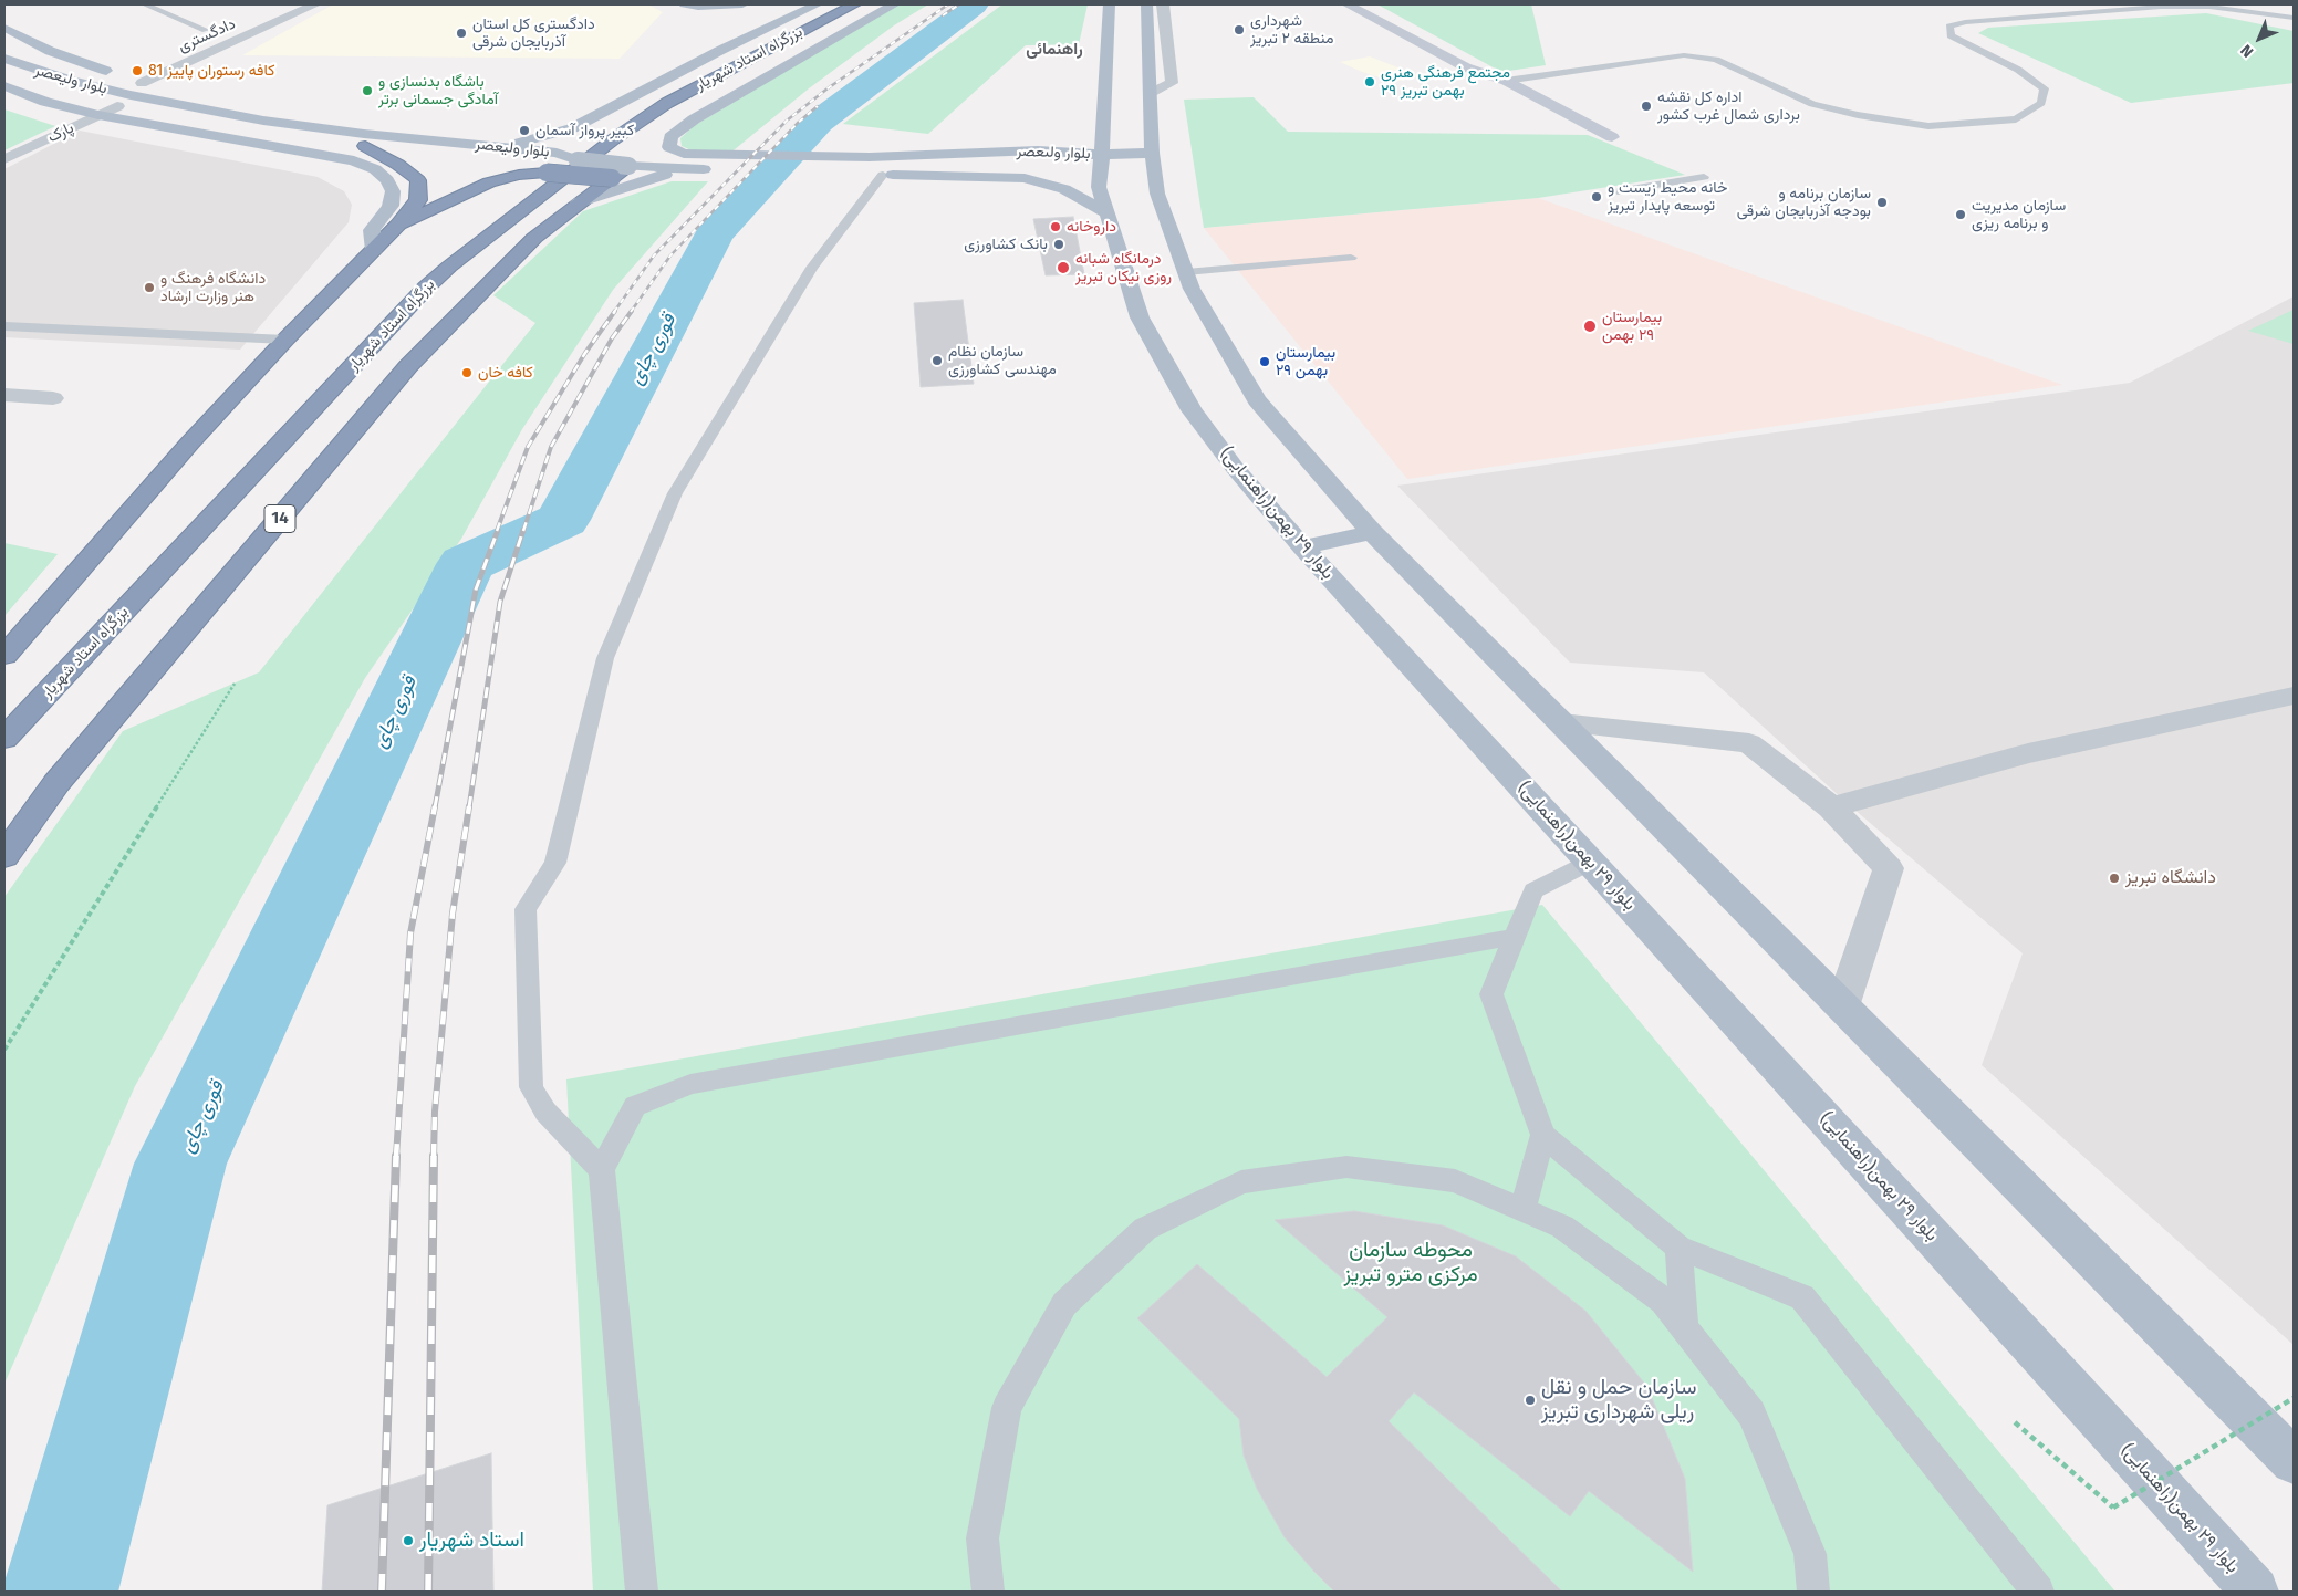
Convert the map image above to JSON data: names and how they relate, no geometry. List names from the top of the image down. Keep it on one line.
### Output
{"streets":{"highway":["بزرگراه استاد شهریار","14"],"main road":["بلوار ولیعصر","بلوار ولىعصر","بلوار ٢٩ بهمن(راهنمایی)"],"street":["دادگستری","پارک"]},"crossings":[["بلوار ولیعصر","پارک"],["بلوار ولىعصر","بلوار ٢٩ بهمن(راهنمایی)"]],"districts":["راهنمائی"],"water":["قوری چای"],"parks":["محوطه سازمان مرکزی مترو تبریز"],"places":["شهرداری منطقه ۲ تبریز","دادگستری کل استان آذربایجان شرقی","کافه رستوران پاییز 81","مجتمع فرهنگی هنری ۲۹ بهمن تبریز","باشگاه بدنسازی و آمادگی جسمانی برتر","اداره کل نقشه برداری شمال غرب کشور","کبیر پرواز آسمان","خانه محیط زیست و توسعه پایدار تبریز","سازمان برنامه و بودجه آذربایجان شرقی","سازمان مدیریت و برنامه ریزی","داروخانه","بانک کشاورزی","درمانگاه شبانه روزی نیکان تبریز","دانشگاه فرهنگ و هنر وزارت ارشاد","بیمارستان ٢٩ بهمن","سازمان نظام مهندسی کشاورزی","بیمارستان ۲۹ بهمن","کافه خان","دانشگاه تبریز","سازمان حمل و نقل ریلی شهرداری تبریز","استاد شهریار"],"north":"bottom left"}
